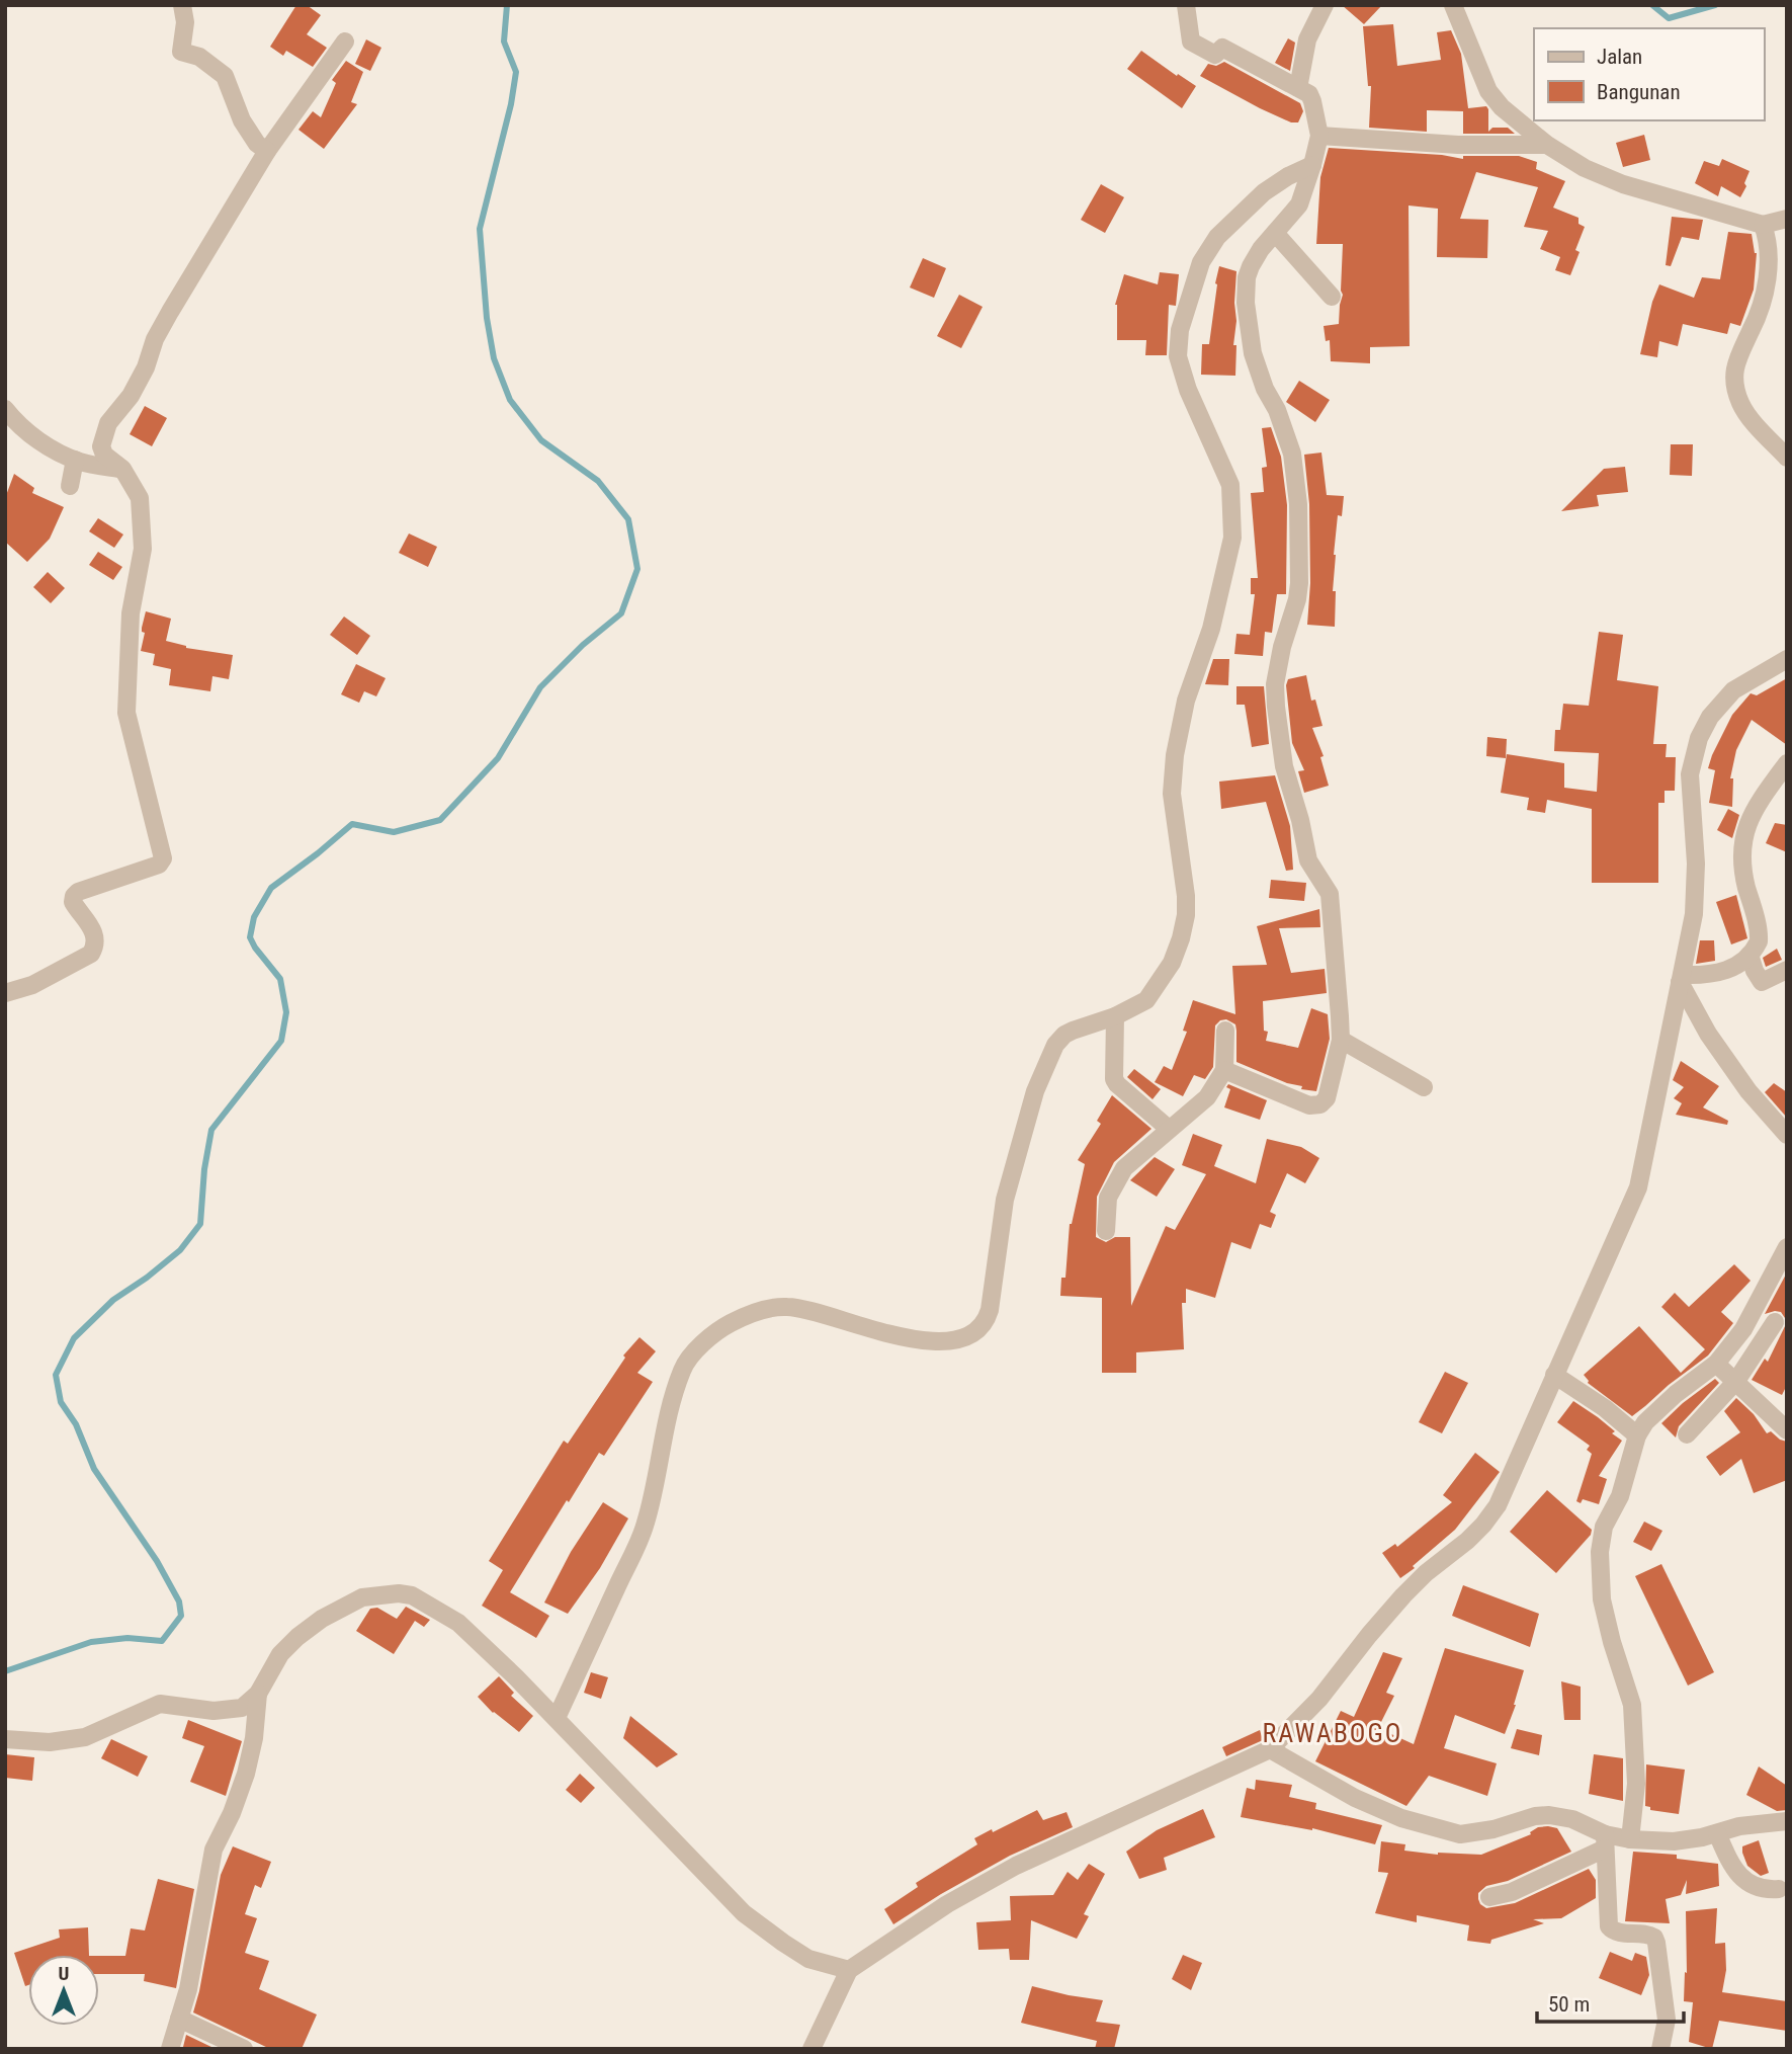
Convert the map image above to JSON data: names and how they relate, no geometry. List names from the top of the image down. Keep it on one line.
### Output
{"districts":["RAWABOGO"],"legend":["Jalan","Bangunan"],"scale_bar":"50 m","north":"top"}
